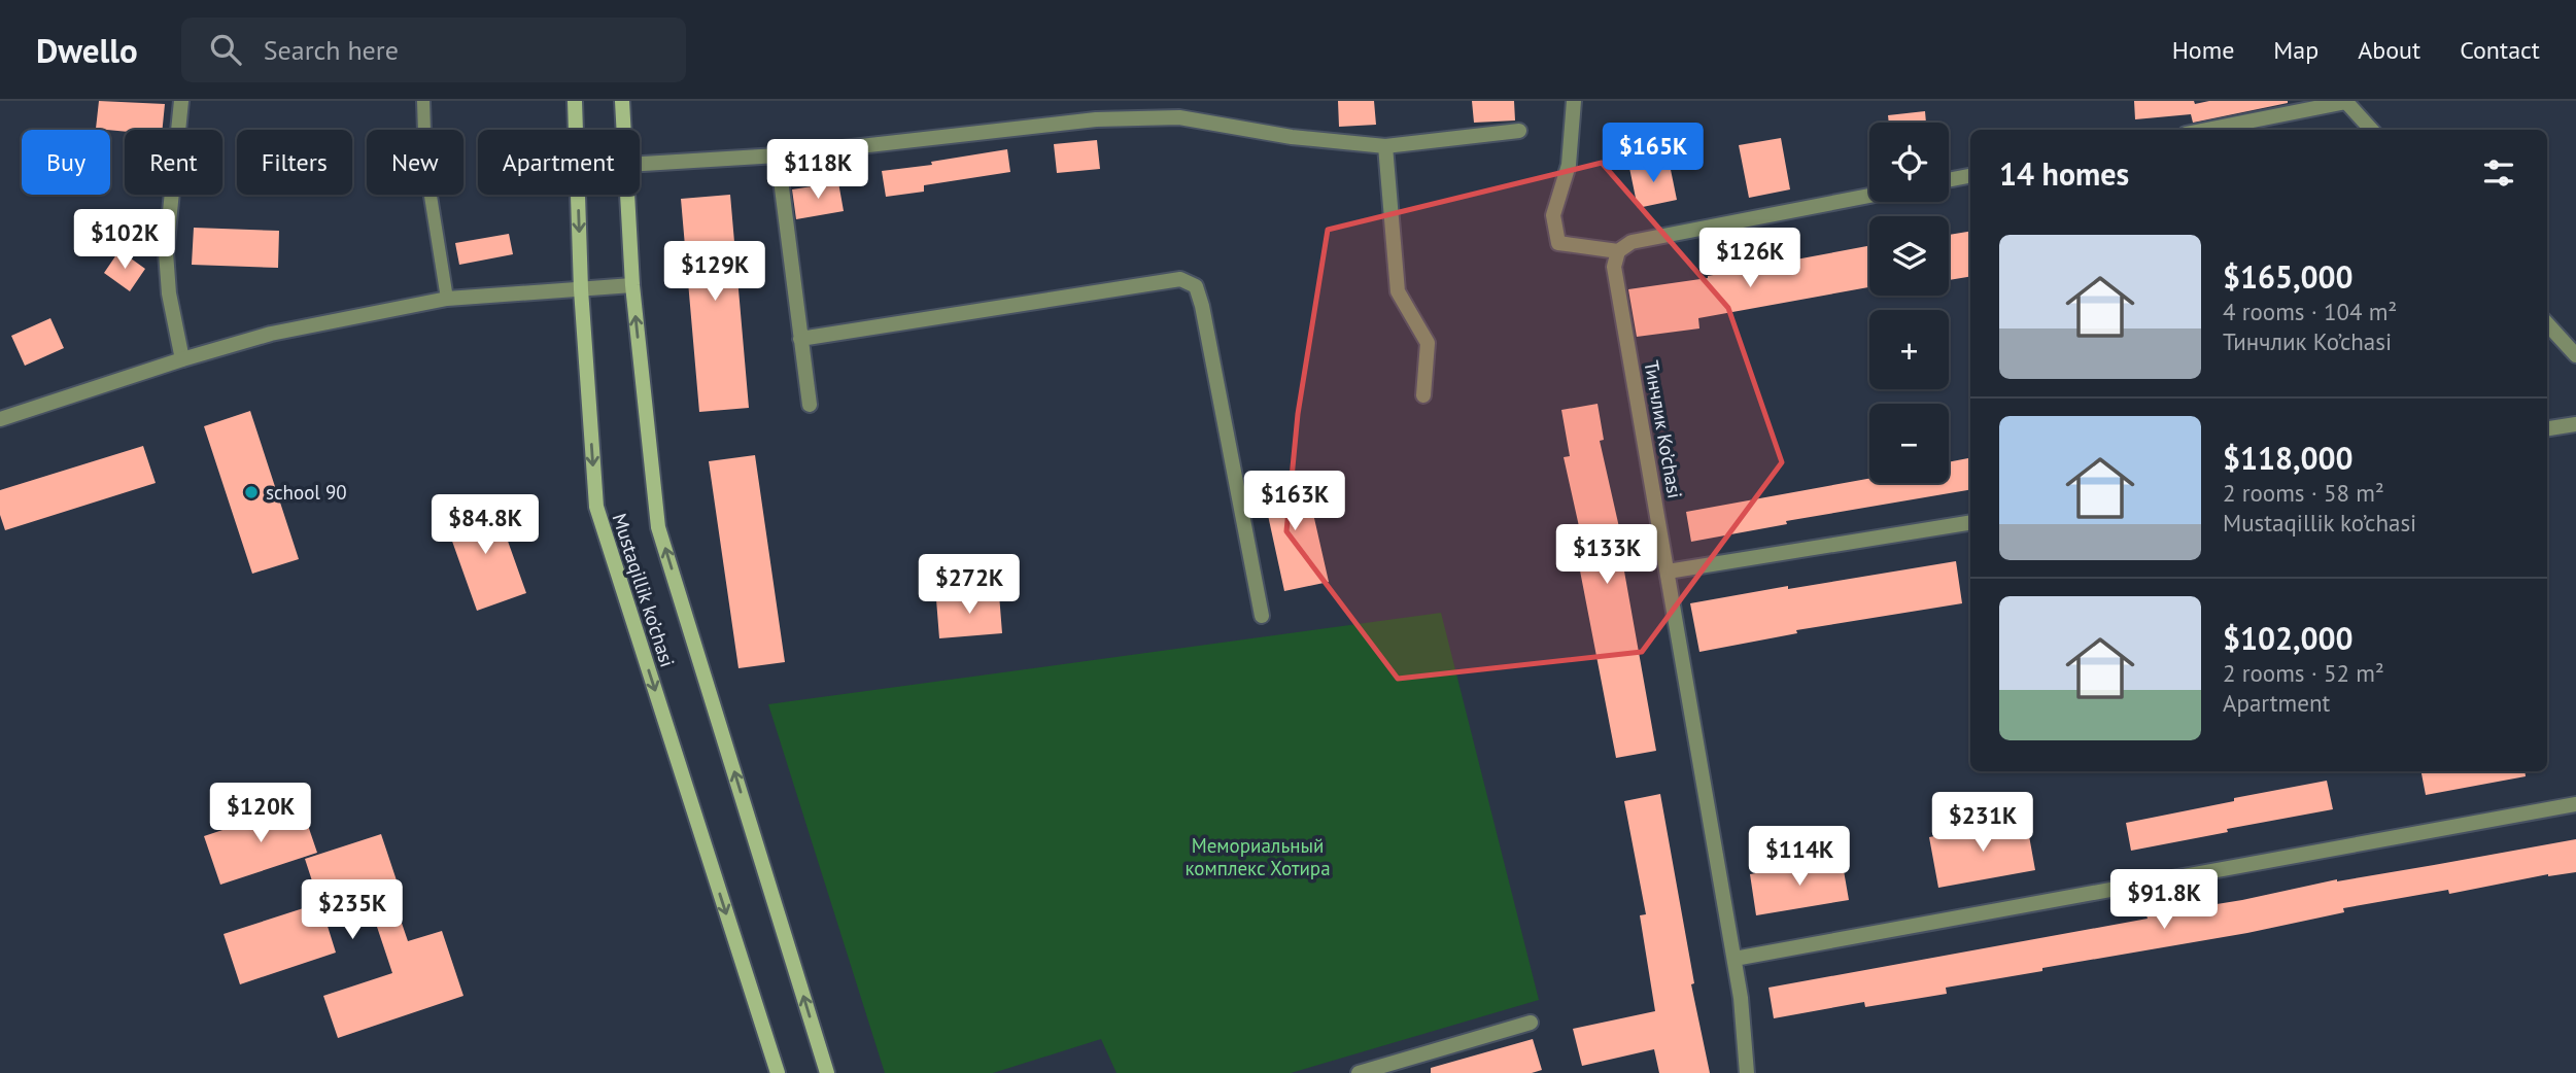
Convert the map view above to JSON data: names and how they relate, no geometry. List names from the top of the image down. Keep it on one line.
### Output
{"streets":{"main road":["Mustaqillik ko’chasi"],"street":["Тинчлик Ko’chasi"]},"parks":["Мемориальный комплекс Хотира"],"places":["school 90"],"page":{"header":"Dwello","search":"Search here","nav":["Home","Map","About","Contact"],"map_buttons":["+","−"],"price":["$165K","$118K","$102K","$126K","$129K","$163K","$84.8K","$133K","$272K","$120K","$231K","$114K","$91.8K","$235K"],"chip":["Buy","Rent","Filters","New","Apartment"],"heading":"14 homes","list":[{"name":"$165,000","note":"4 rooms · 104 m² · Тинчлик Ko’chasi"},{"name":"$118,000","note":"2 rooms · 58 m² · Mustaqillik ko’chasi"},{"name":"$102,000","note":"2 rooms · 52 m² · Apartment"}]}}
